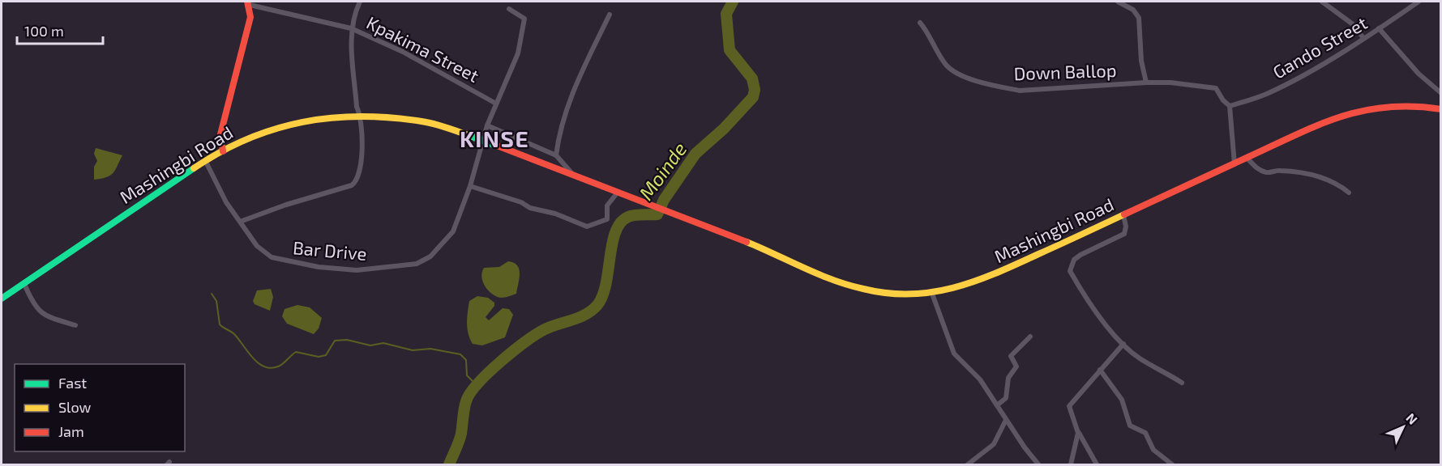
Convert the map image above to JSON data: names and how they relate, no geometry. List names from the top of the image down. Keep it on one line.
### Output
{"streets":{"main road":["Mashingbi Road"],"street":["Gando Street","Kpakima Street","Down Ballop","Bar Drive"]},"crossings":[["Gando Street","Down Ballop"],["Kpakima Street","Bar Drive"],["Mashingbi Road","Bar Drive"]],"districts":["KINSE"],"water":["Moinde"],"legend":["Fast","Slow","Jam"],"scale_bar":"100 m","north":"top right"}
